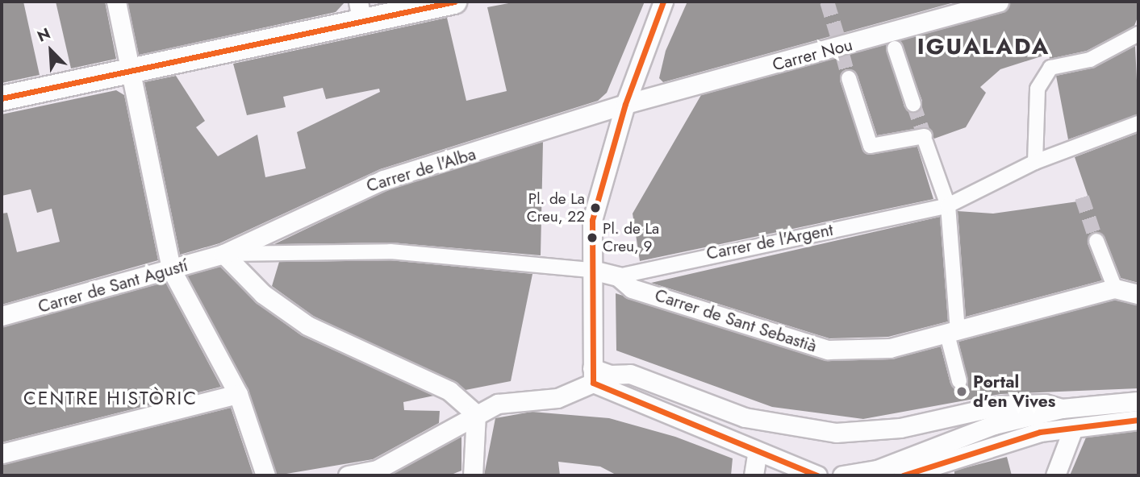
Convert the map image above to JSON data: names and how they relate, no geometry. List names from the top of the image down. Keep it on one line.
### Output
{"streets":{"street":["Carrer Nou","Carrer de l'Alba","Carrer de l'Argent","Carrer de Sant Agustí","Carrer de Sant Sebastià"]},"crossings":[["Carrer Nou","Carrer de l'Alba"],["Carrer de l'Alba","Carrer de Sant Agustí"],["Carrer de l'Argent","Carrer de Sant Sebastià"]],"districts":["IGUALADA","CENTRE HISTÒRIC"],"places":["Pl. de La Creu, 22","Pl. de La Creu, 9","Portal d'en Vives"],"north":"top left"}
